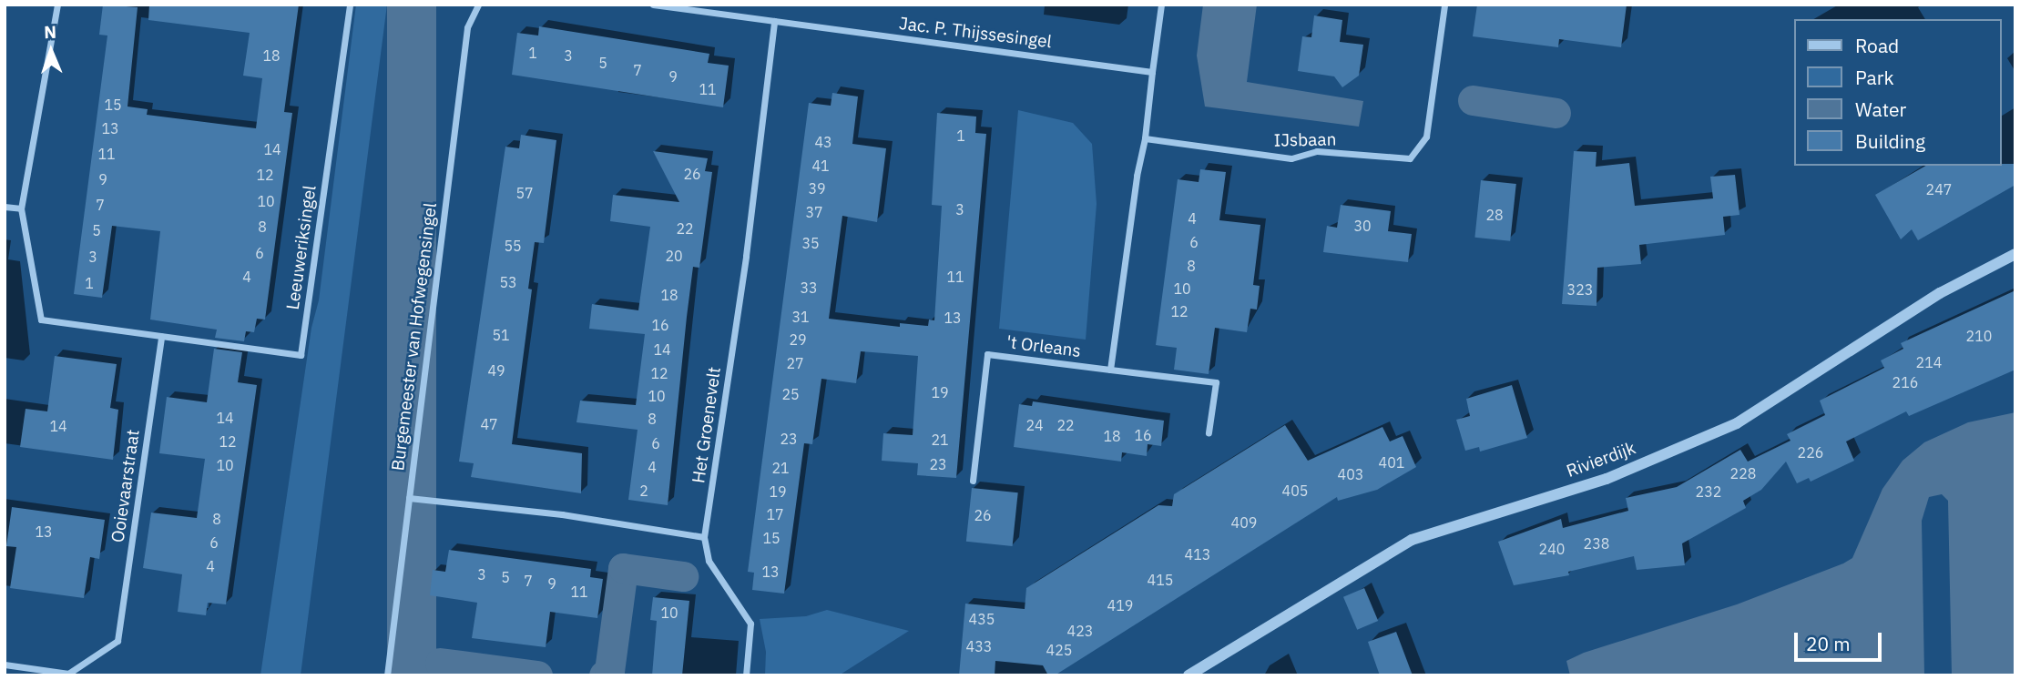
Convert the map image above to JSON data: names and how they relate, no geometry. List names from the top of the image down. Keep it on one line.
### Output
{"streets":{"street":["Jac. P. Thijssesingel","IJsbaan","Leeuweriksingel","Burgemeester van Hofwegensingel","'t Orleans","Het Groenevelt","Rivierdijk","Ooievaarstraat"]},"crossings":[["Jac. P. Thijssesingel","Het Groenevelt"],["Leeuweriksingel","Ooievaarstraat"]],"house_numbers":["1","18","3","5","7","9","11","15","13","1","43","14","11","41","26","12","9","39","247","57","10","7","3","37","28","4","30","8","22","5","6","35","55","6","20","3","8","4","11","53","1","33","10","323","18","12","31","13","16","51","210","29","14","214","27","49","12","216","19","25","10","14","8","47","24","22","14","16","18","23","21","12","6","226","401","23","10","4","21","228","403","2","405","19","232","17","26","8","409","13","15","6","238","240","413","4","13","3","5","415","7","9","11","419","10","435","423","433","425"],"legend":["Road","Park","Water","Building"],"scale_bar":"20 m","north":"top"}
